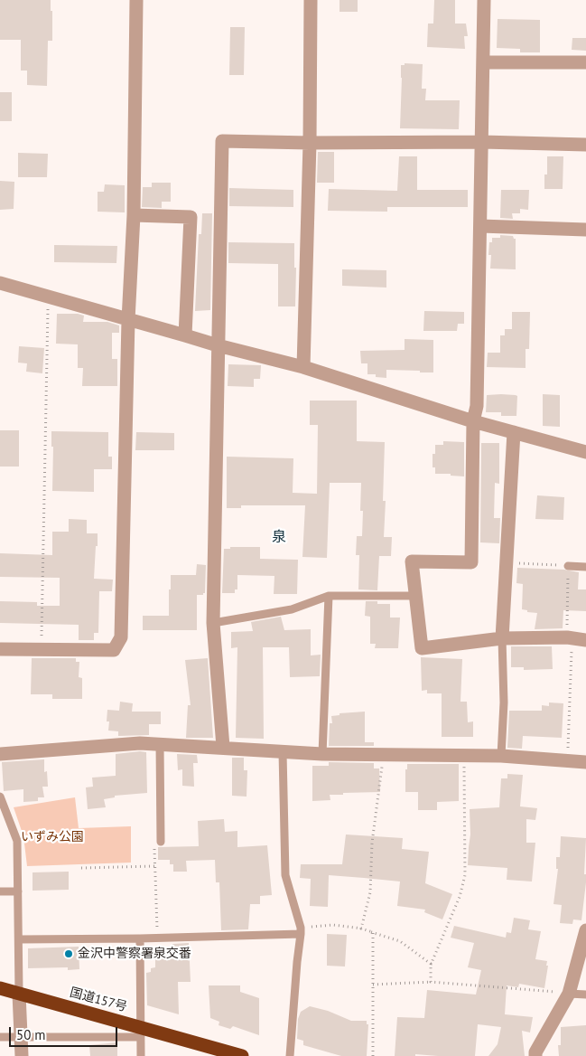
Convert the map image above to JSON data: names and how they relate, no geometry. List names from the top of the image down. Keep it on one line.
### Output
{"streets":{"highway":["国道157号"]},"districts":["泉"],"parks":["いずみ公園"],"places":["金沢中警察署泉交番"],"scale_bar":"50 m"}
